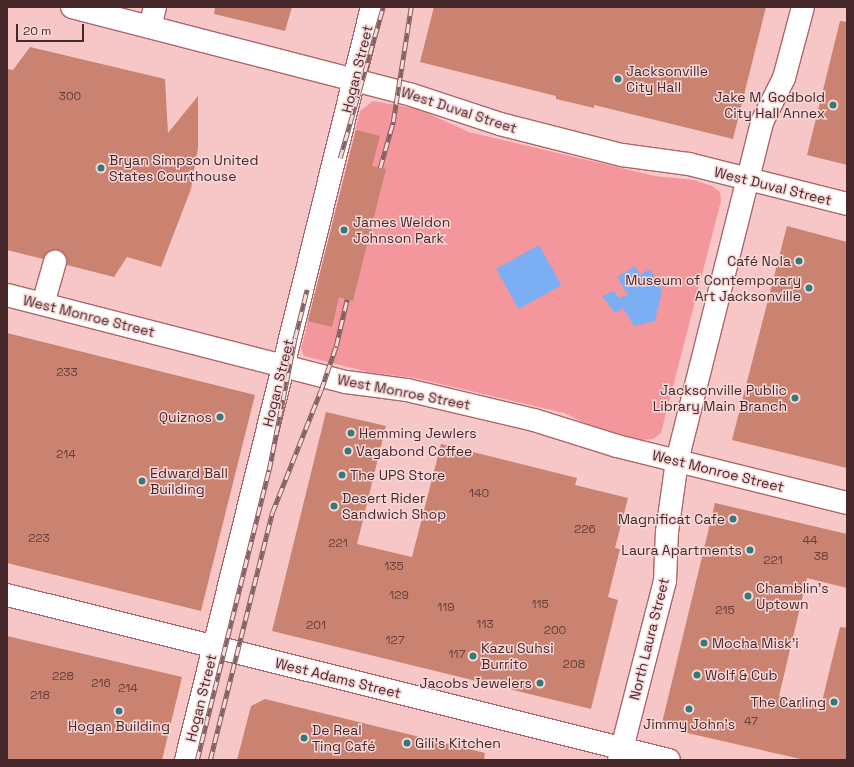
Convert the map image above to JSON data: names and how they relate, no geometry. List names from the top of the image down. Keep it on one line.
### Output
{"streets":{"street":["Hogan Street","West Duval Street","West Monroe Street","North Laura Street","West Adams Street"]},"crossings":[["Hogan Street","West Duval Street"],["Hogan Street","West Monroe Street"],["Hogan Street","West Adams Street"],["West Duval Street","North Laura Street"],["West Monroe Street","North Laura Street"],["North Laura Street","West Adams Street"]],"places":["Jacksonville City Hall","Jake M. Godbold City Hall Annex","Bryan Simpson United States Courthouse","James Weldon Johnson Park","Café Nola","Museum of Contemporary Art Jacksonville","Jacksonville Public Library Main Branch","Quiznos","Hemming Jewlers","Vagabond Coffee","The UPS Store","Edward Ball Building","Desert Rider Sandwich Shop","Magnificat Cafe","Laura Apartments","Chamblin's Uptown","Mocha Misk'i","Kazu Suhsi Burrito","Wolf & Cub","Jacobs Jewelers","The Carling","Jimmy John's","Hogan Building","De Real Ting Café","Gili's Kitchen"],"house_numbers":["300","233","214","140","226","223","44","221","38","221","135","129","115","119","215","113","201","200","127","117","208","228","216","214","218","47"],"scale_bar":"20 m"}
